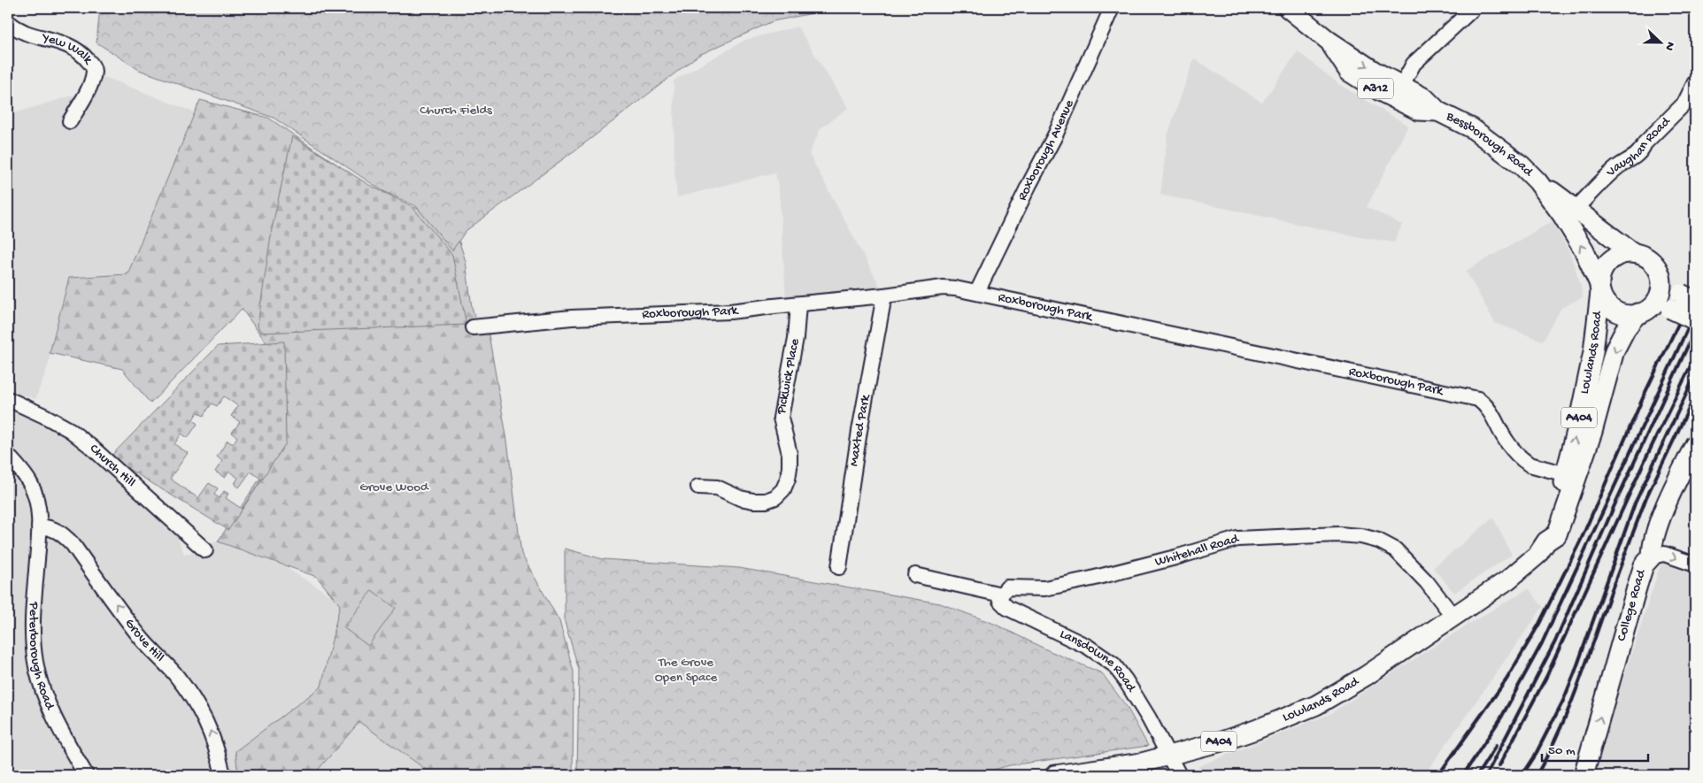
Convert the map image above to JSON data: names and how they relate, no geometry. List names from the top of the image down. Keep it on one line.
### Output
{"streets":{"main road":["A312","Bessborough Road","Lowlands Road","A404","College Road"],"street":["Yew Walk","Vaughan Road","Roxborough Avenue","Roxborough Park","Pickwick Place","Maxted Park","Church Hill","Whitehall Road","Grove Hill","Peterborough Road","Lansdowne Road"]},"crossings":[["Bessborough Road","Vaughan Road"],["Bessborough Road","Lowlands Road"],["Roxborough Avenue","Roxborough Park"],["Roxborough Park","Lowlands Road"],["Roxborough Park","Pickwick Place"],["Roxborough Park","Maxted Park"],["Lowlands Road","Whitehall Road"],["Lowlands Road","Lansdowne Road"],["Whitehall Road","Lansdowne Road"],["Grove Hill","Peterborough Road"]],"one_way":["College Road","Grove Hill"],"parks":["Church Fields","Grove Wood","The Grove Open Space"],"scale_bar":"50 m","north":"right"}
